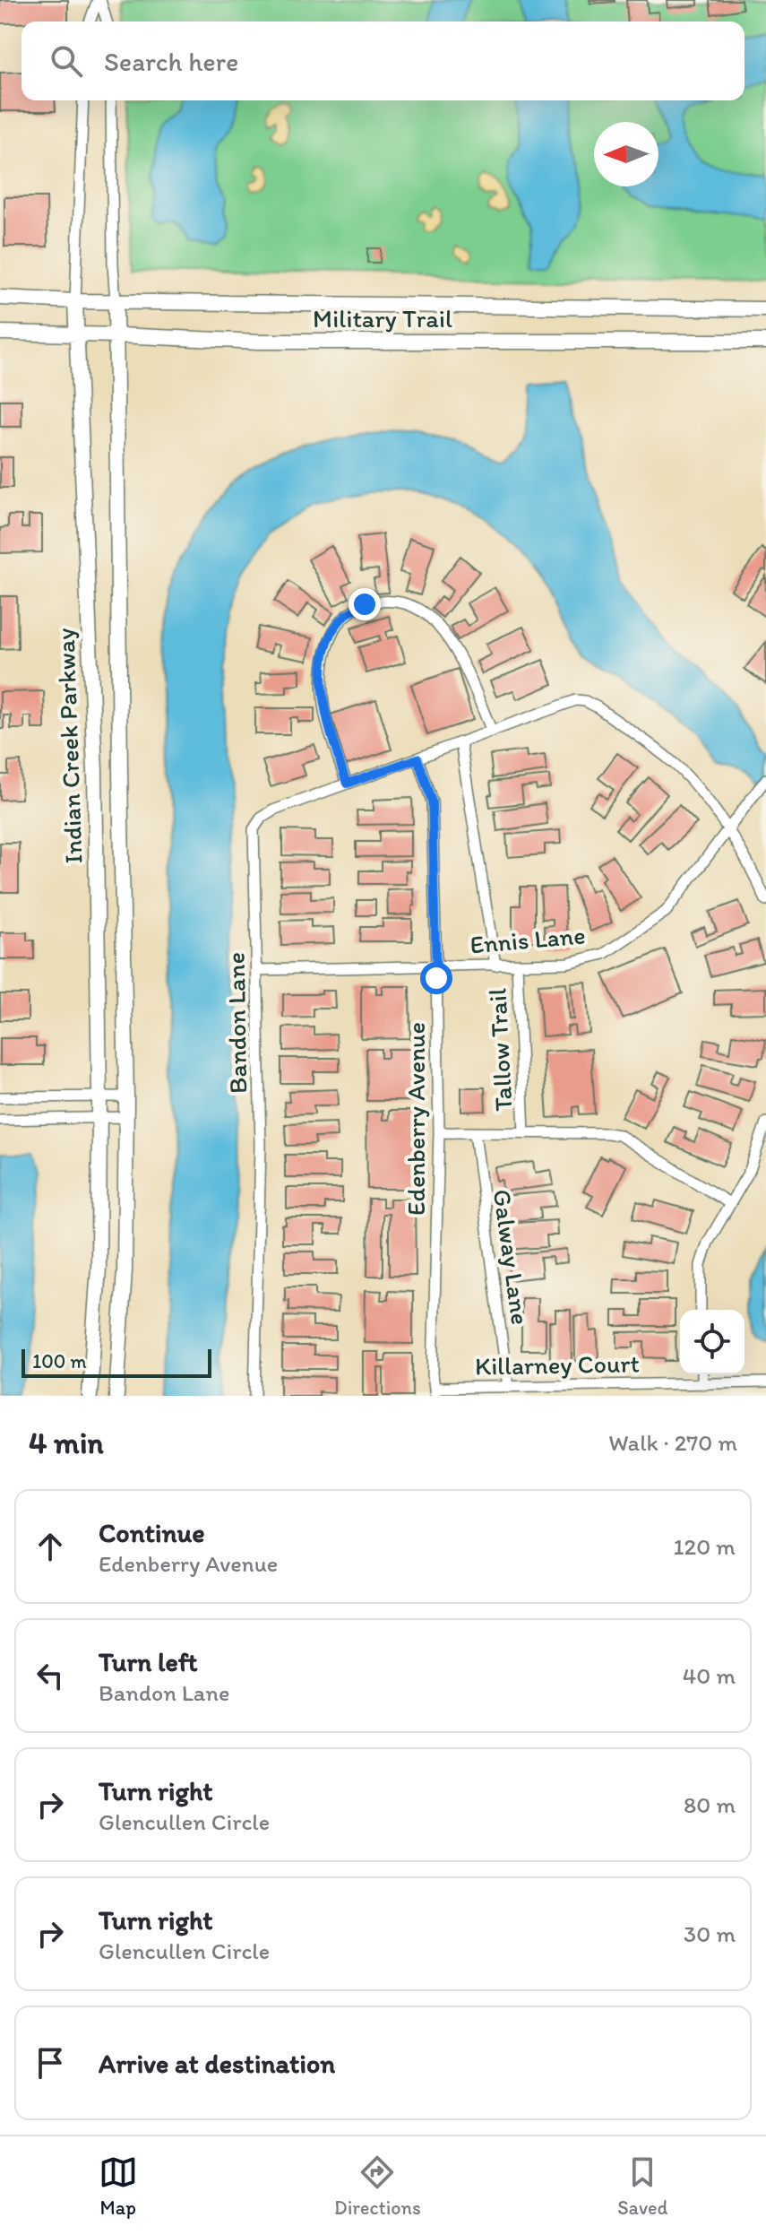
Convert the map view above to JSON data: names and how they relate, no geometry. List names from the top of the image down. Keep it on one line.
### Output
{"streets":{"street":["Military Trail","Indian Creek Parkway","Ennis Lane","Bandon Lane","Tallow Trail","Edenberry Avenue","Galway Lane","Killarney Court"]},"crossings":[["Military Trail","Indian Creek Parkway"],["Ennis Lane","Bandon Lane"],["Ennis Lane","Tallow Trail"],["Ennis Lane","Edenberry Avenue"],["Bandon Lane","Edenberry Avenue"],["Edenberry Avenue","Killarney Court"],["Galway Lane","Killarney Court"]],"scale_bar":"100 m","north":"left","page":{"search":"Search here","scale":"100 m","heading":["4 min","Walk · 270 m"],"list":[["Continue","Edenberry Avenue","120 m"],["Turn left","Bandon Lane","40 m"],["Turn right","Glencullen Circle","80 m"],["Turn right","Glencullen Circle","30 m"],"Arrive at destination"],"nav":["Map","Directions","Saved"]}}
